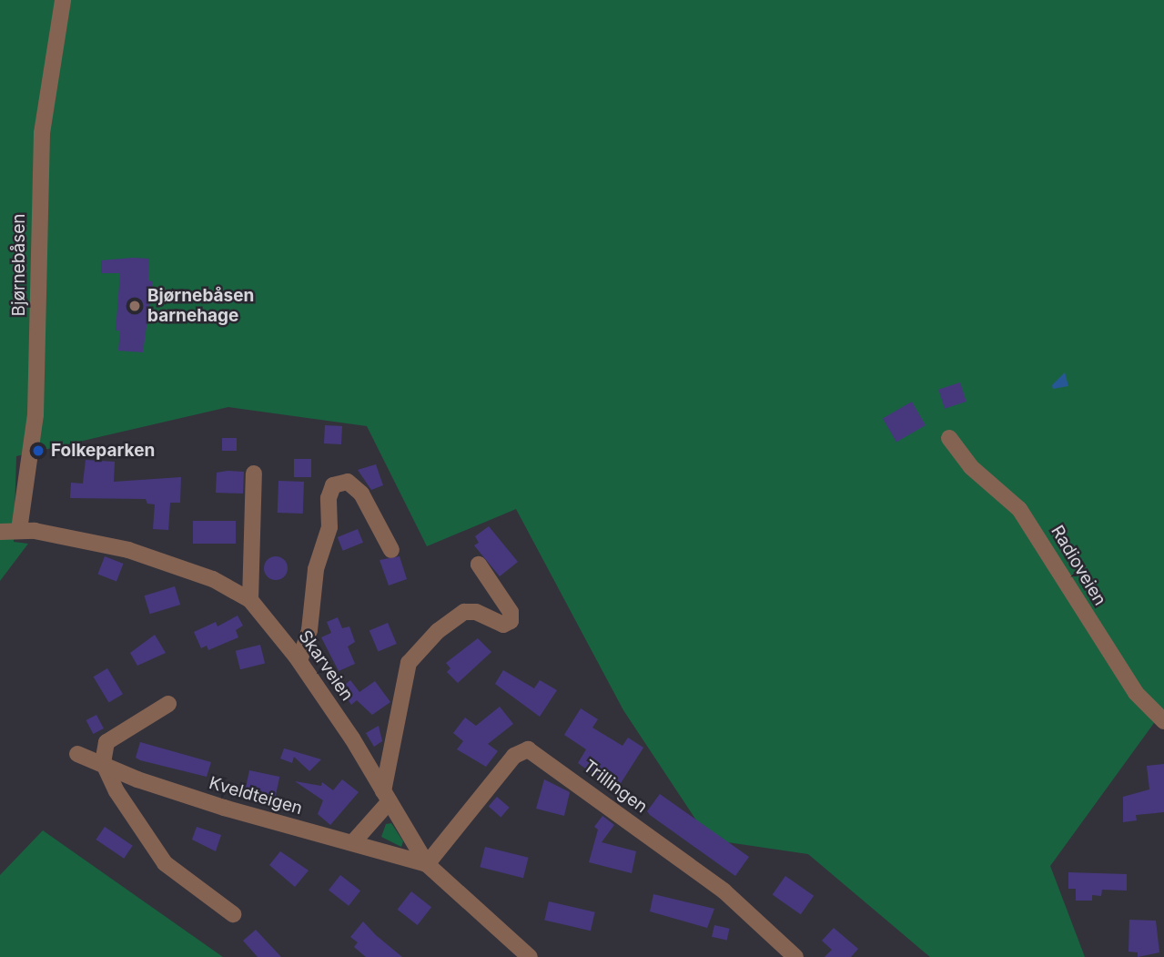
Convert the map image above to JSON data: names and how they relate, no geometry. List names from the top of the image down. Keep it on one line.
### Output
{"streets":{"street":["Bjørnebåsen","Radioveien","Skarveien","Trillingen","Kveldteigen"]},"crossings":[["Bjørnebåsen","Skarveien"],["Skarveien","Trillingen"],["Skarveien","Kveldteigen"],["Trillingen","Kveldteigen"]],"places":["Bjørnebåsen barnehage","Folkeparken"]}
